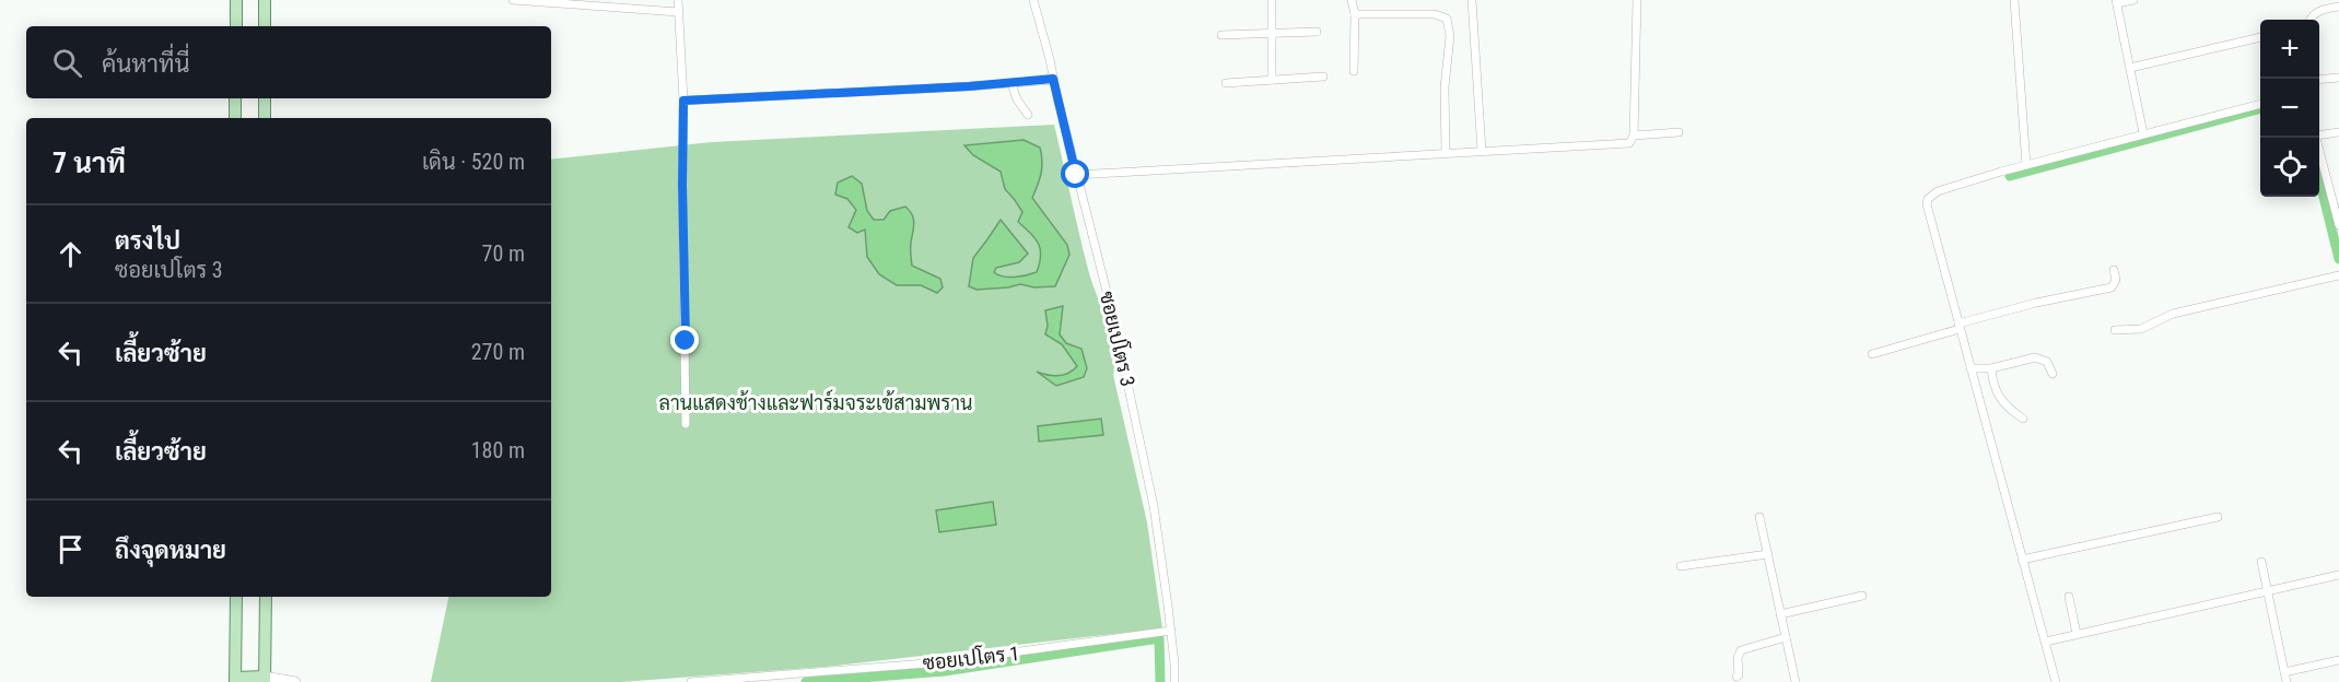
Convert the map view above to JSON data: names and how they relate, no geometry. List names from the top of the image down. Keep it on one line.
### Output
{"streets":{"street":["ซอยเปโตร 3","ซอยเปโตร 1"]},"crossings":[["ซอยเปโตร 3","ซอยเปโตร 1"]],"parks":["ลานแสดงช้างและฟาร์มจระเข้สามพราน"],"page":{"map_buttons":["+","−"],"search":"ค้นหาที่นี่","heading":["7 นาที","เดิน · 520 m"],"list":[["ตรงไป","ซอยเปโตร 3","70 m"],["เลี้ยวซ้าย","270 m"],["เลี้ยวซ้าย","180 m"],"ถึงจุดหมาย"]}}
